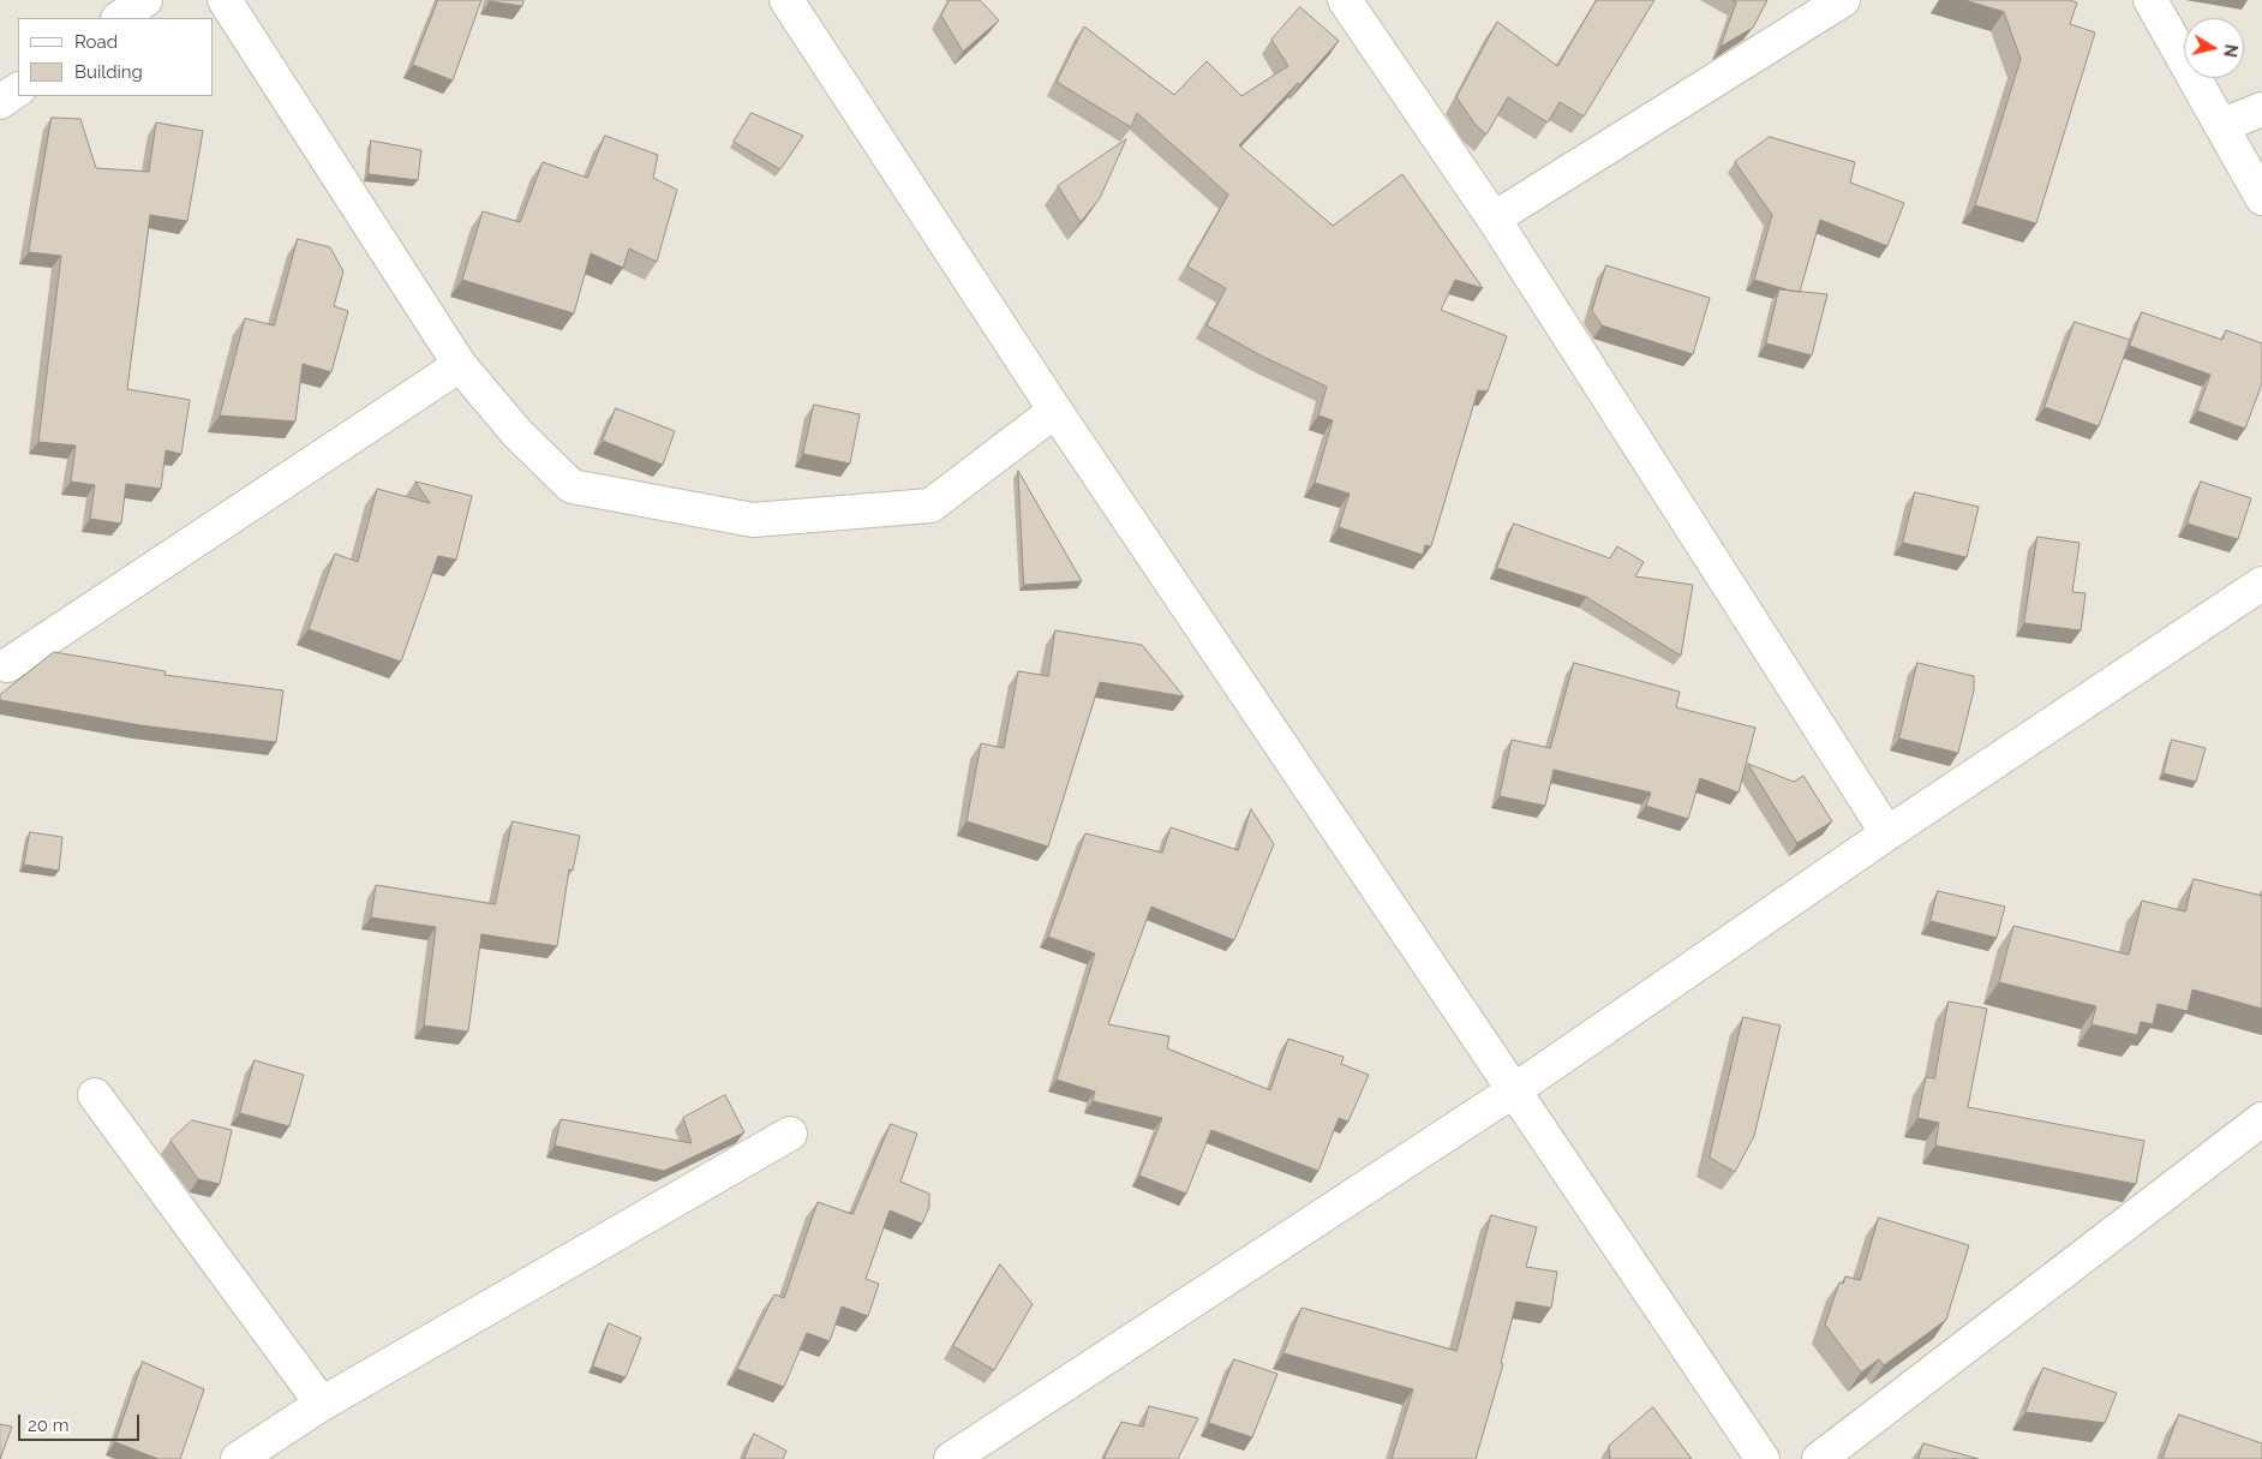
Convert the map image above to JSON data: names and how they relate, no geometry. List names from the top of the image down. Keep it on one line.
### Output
{"legend":["Road","Building"],"scale_bar":"20 m","north":"right"}
